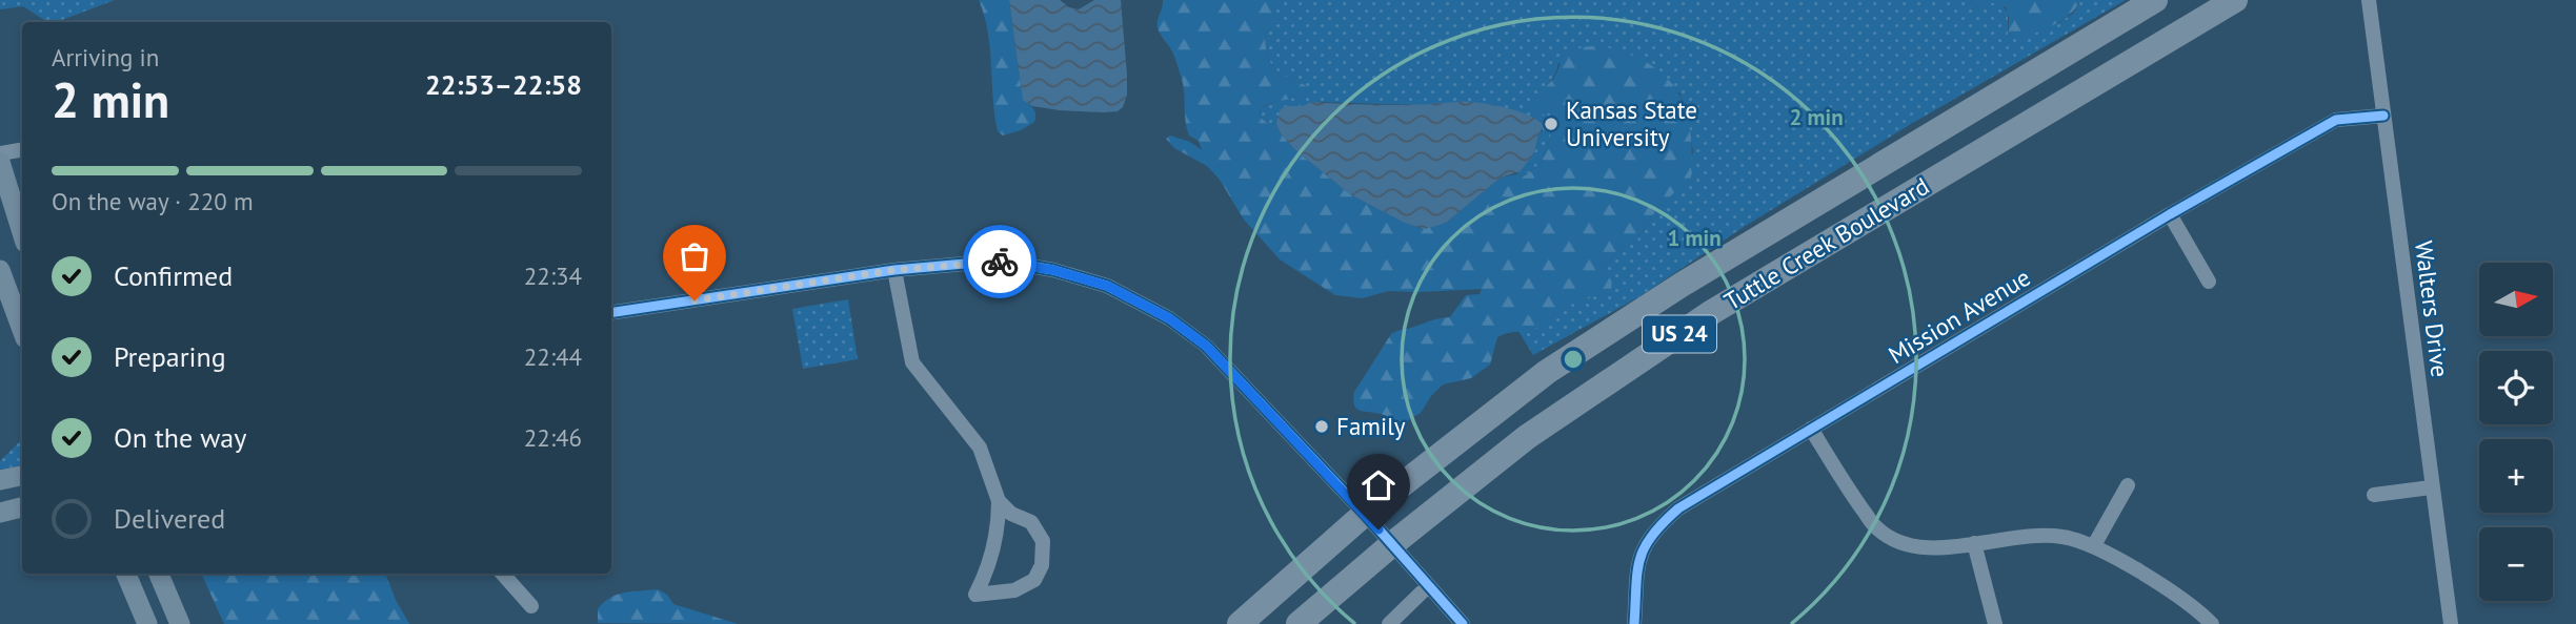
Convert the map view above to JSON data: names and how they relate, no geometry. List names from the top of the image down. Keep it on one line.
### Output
{"streets":{"highway":["Tuttle Creek Boulevard","US 24"],"street":["Walters Drive","Mission Avenue"]},"crossings":[["Walters Drive","Mission Avenue"]],"places":["Kansas State University","Family"],"north":"right","page":{"heading":["2 min","Arriving in","22:53–22:58"],"bar":"On the way · 220 m","list":[["Confirmed","22:34"],["Preparing","22:44"],["On the way","22:46"],"Delivered"],"map_buttons":["+","−"]},"rings":["2 min","1 min"]}
